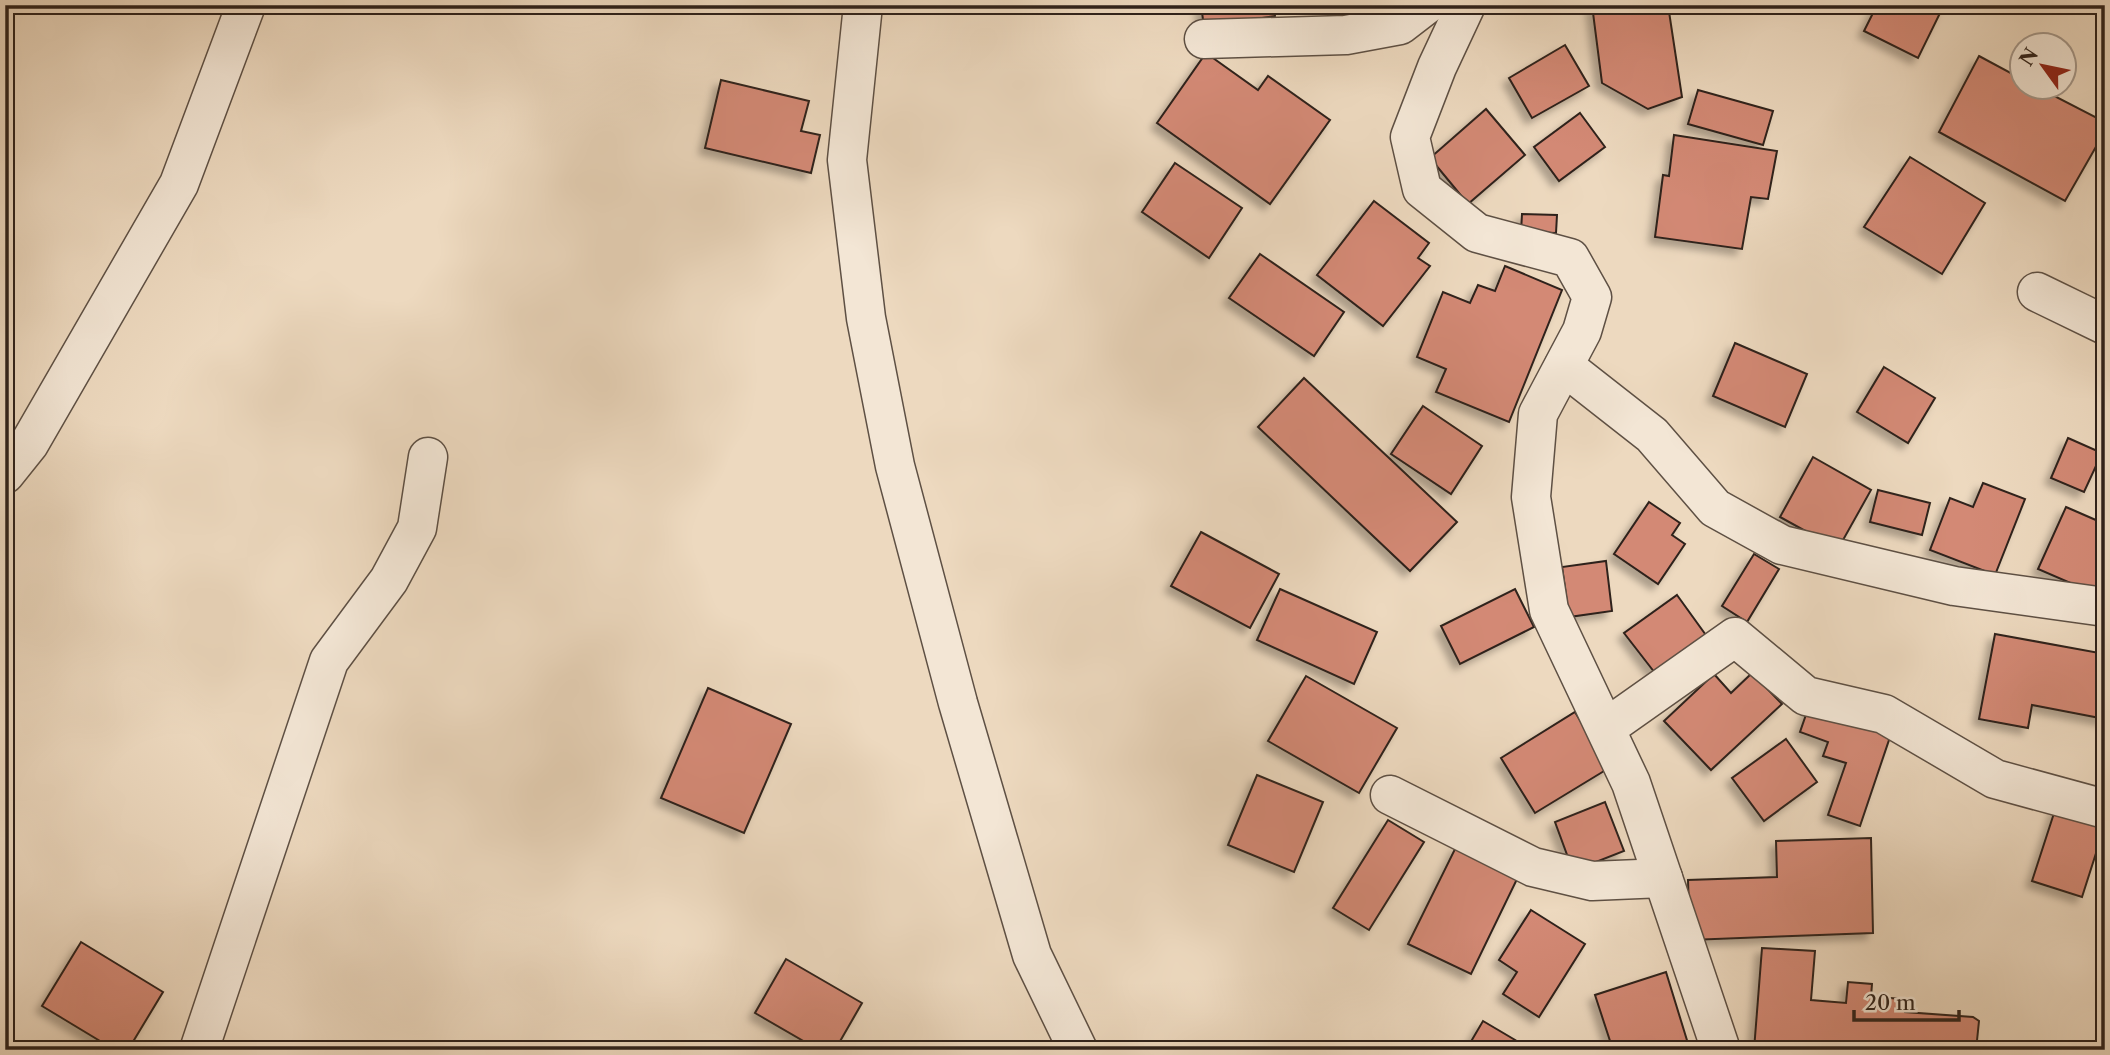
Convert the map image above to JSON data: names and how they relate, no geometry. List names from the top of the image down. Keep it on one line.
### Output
{"scale_bar":"20 m","north":"top left"}
